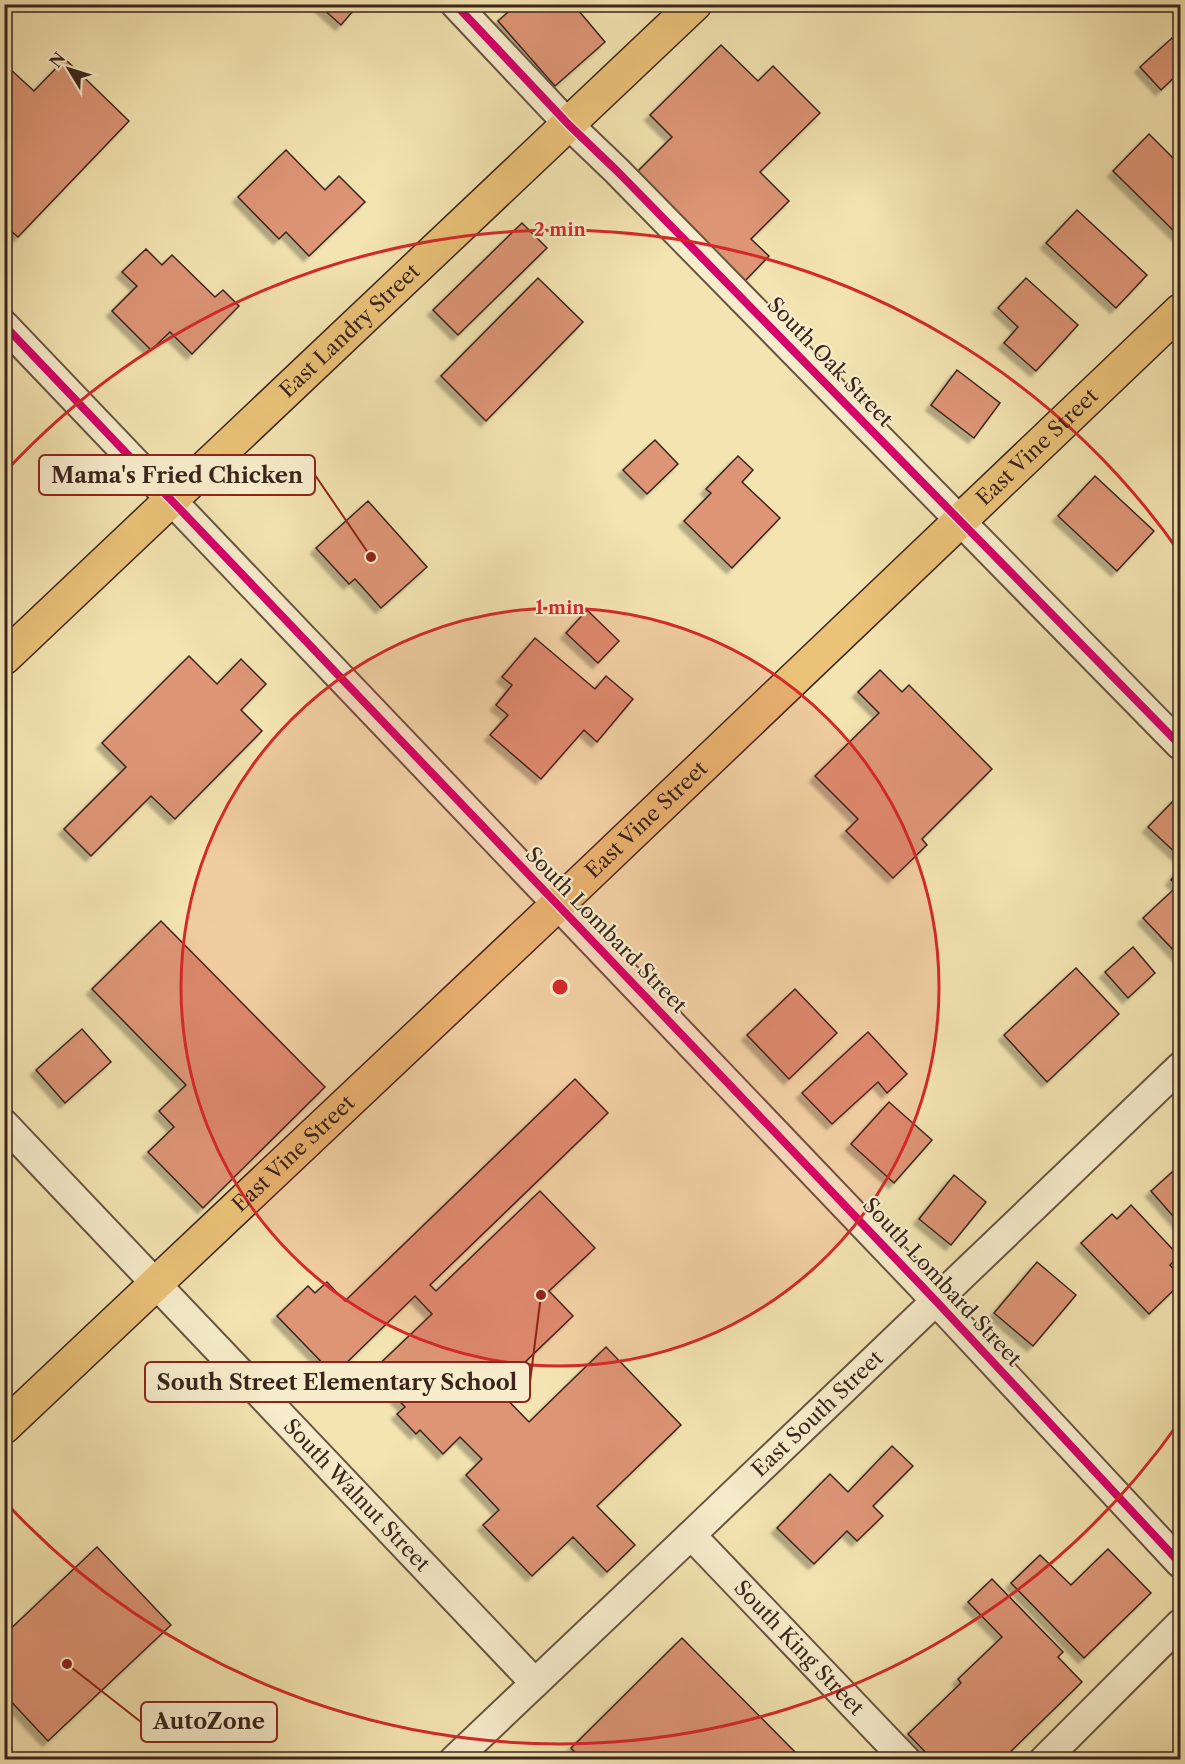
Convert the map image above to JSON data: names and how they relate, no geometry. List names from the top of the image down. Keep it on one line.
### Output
{"streets":{"highway":["East Landry Street","East Vine Street"],"street":["South Oak Street","South Lombard Street","East South Street","South Walnut Street","South King Street"]},"crossings":[["East Landry Street","South Oak Street"],["East Landry Street","South Lombard Street"],["South Oak Street","East Vine Street"],["East Vine Street","South Lombard Street"],["East Vine Street","South Walnut Street"],["South Lombard Street","East South Street"],["East South Street","South Walnut Street"],["East South Street","South King Street"]],"places":["Mama's Fried Chicken","South Street Elementary School","AutoZone"],"north":"top left","rings":["2 min","1 min"]}
